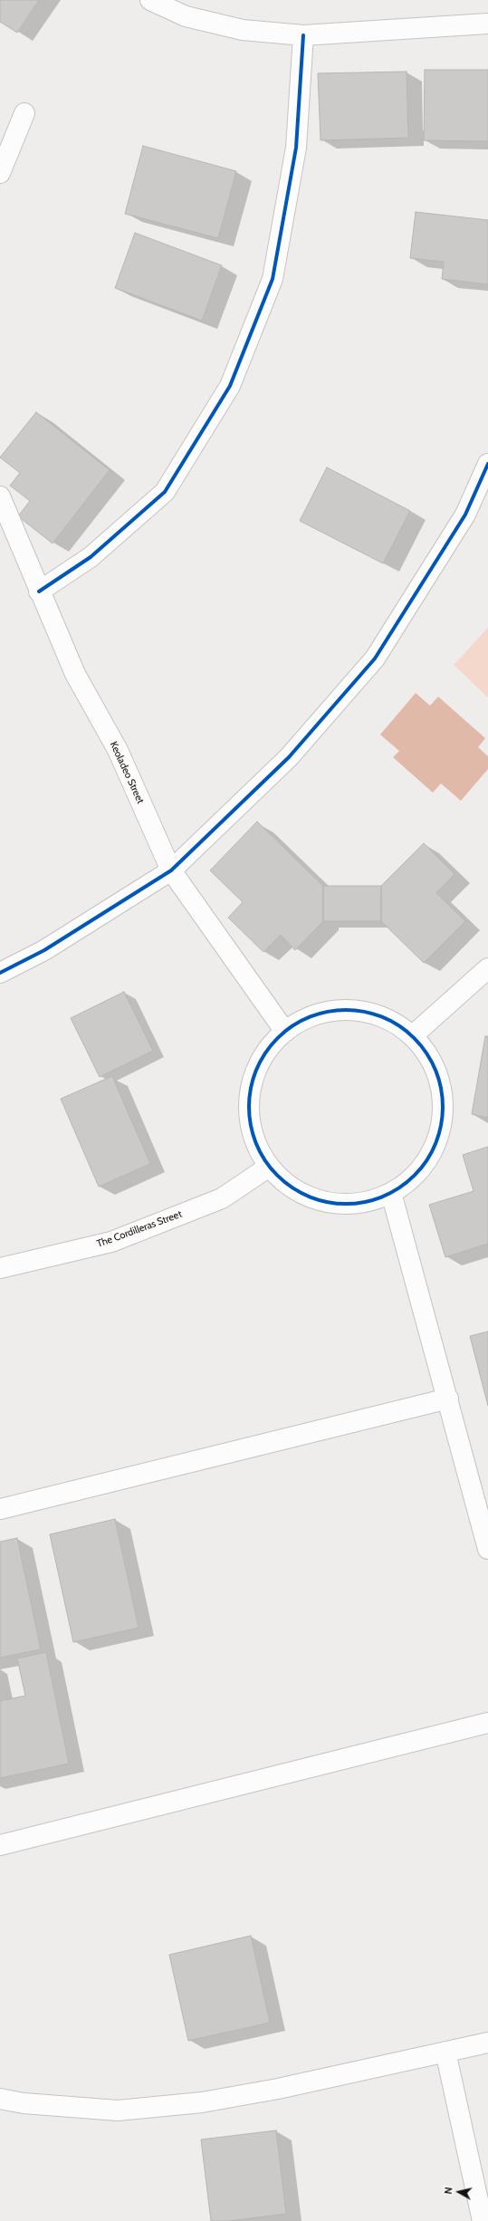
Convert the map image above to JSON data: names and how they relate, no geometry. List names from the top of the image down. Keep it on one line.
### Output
{"streets":{"street":["Keoladeo Street","The Cordilleras Street"]},"north":"left"}
